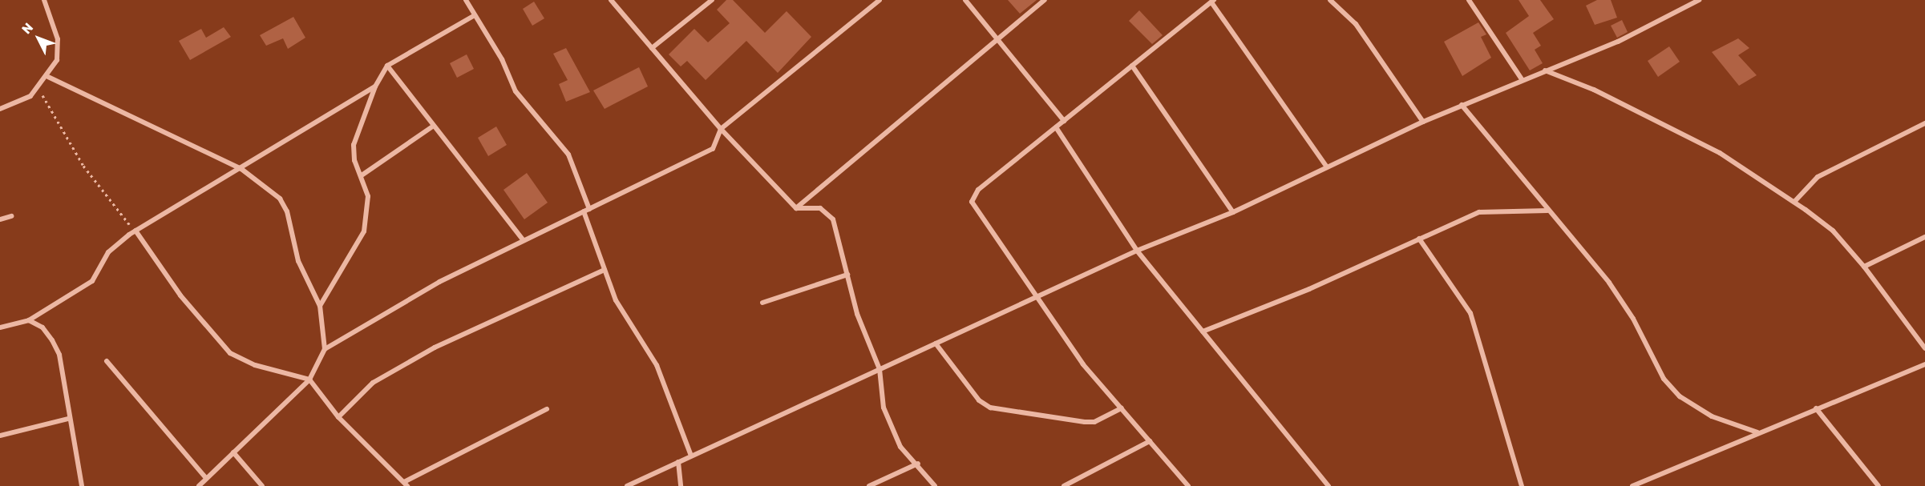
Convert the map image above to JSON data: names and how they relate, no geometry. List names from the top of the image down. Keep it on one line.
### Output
{"north":"top left"}
